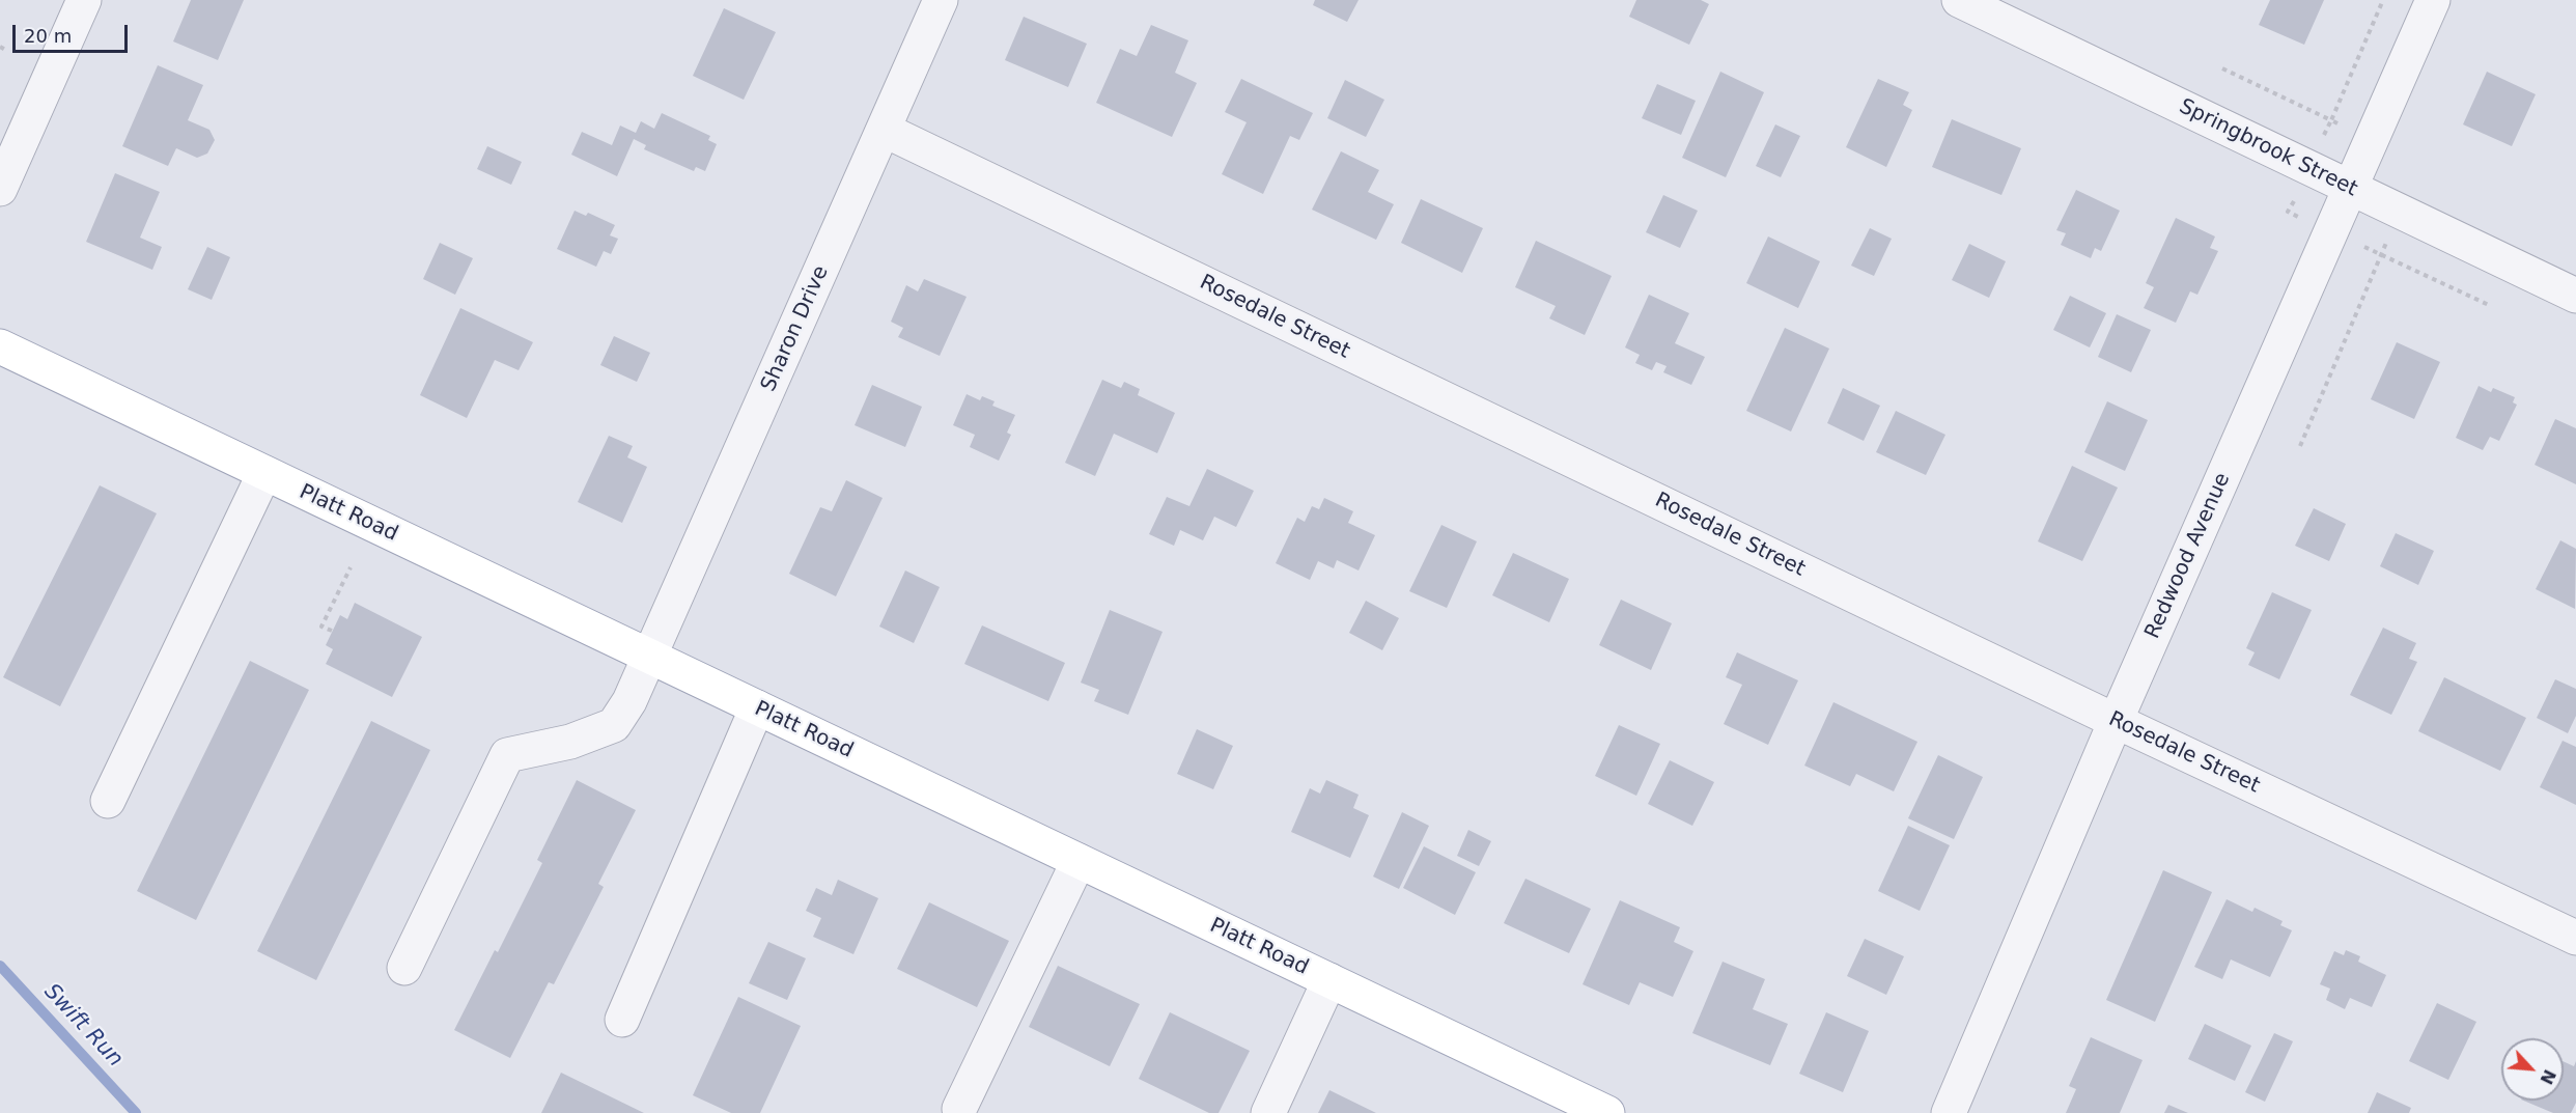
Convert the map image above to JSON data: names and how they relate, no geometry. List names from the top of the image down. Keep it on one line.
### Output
{"streets":{"main road":["Platt Road"],"street":["Springbrook Street","Rosedale Street","Sharon Drive","Redwood Avenue"]},"crossings":[["Springbrook Street","Redwood Avenue"],["Rosedale Street","Sharon Drive"],["Rosedale Street","Redwood Avenue"],["Sharon Drive","Platt Road"]],"water":["Swift Run"],"scale_bar":"20 m","north":"bottom right"}
